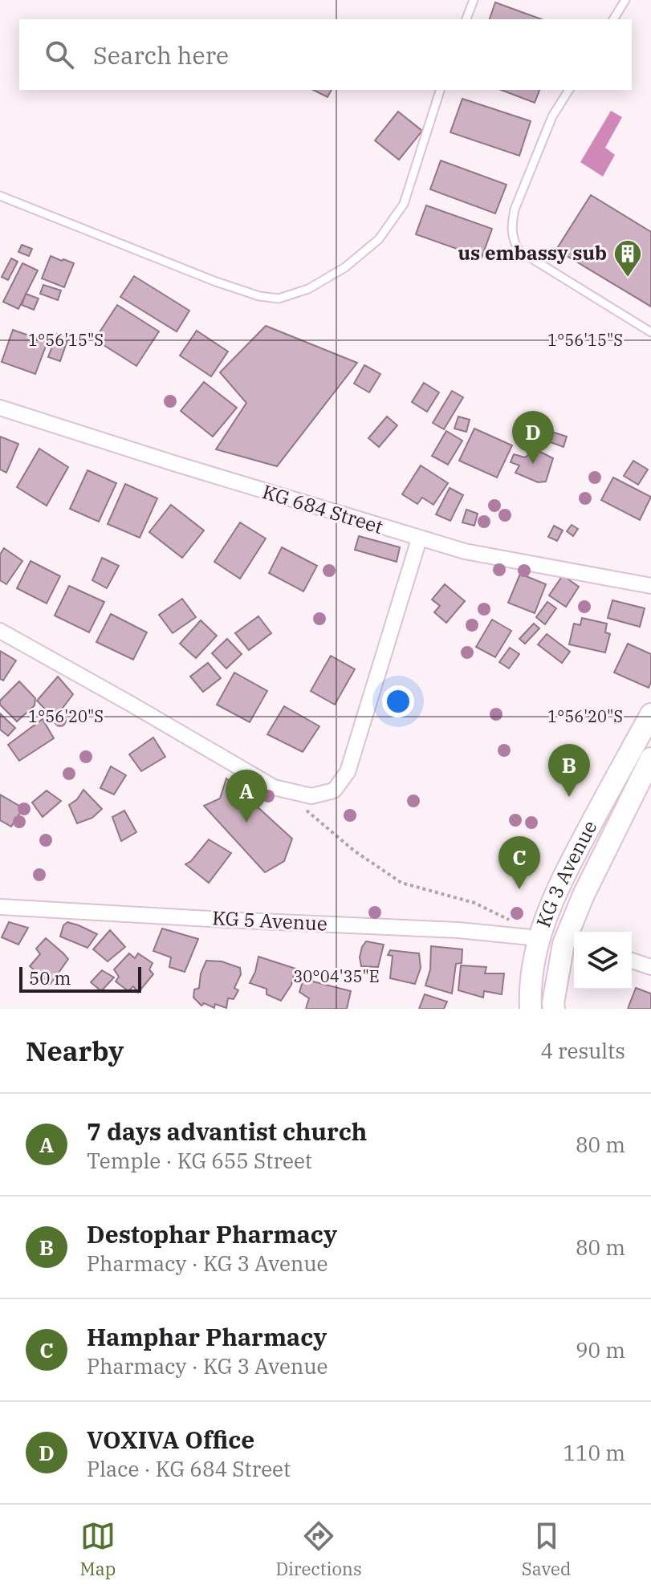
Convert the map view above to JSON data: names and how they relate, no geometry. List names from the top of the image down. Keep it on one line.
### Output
{"streets":{"main road":["KG 3 Avenue"],"street":["KG 684 Street","KG 5 Avenue"]},"crossings":[["KG 3 Avenue","KG 5 Avenue"]],"places":{"building":["us embassy sub"]},"scale_bar":"50 m","page":{"search":"Search here","pins":["D","B","A","C"],"scale":"50 m","heading":["Nearby","4 results"],"list":[{"mark":"A","name":"7 days advantist church","note":"Temple · KG 655 Street","value":"80 m"},{"mark":"B","name":"Destophar Pharmacy","note":"Pharmacy · KG 3 Avenue","value":"80 m"},{"mark":"C","name":"Hamphar Pharmacy","note":"Pharmacy · KG 3 Avenue","value":"90 m"},{"mark":"D","name":"VOXIVA Office","note":"Place · KG 684 Street","value":"110 m"}],"nav":["Map","Directions","Saved"]},"coordinates":["1°56'15\"S","1°56'20\"S","30°04'35\"E"]}
